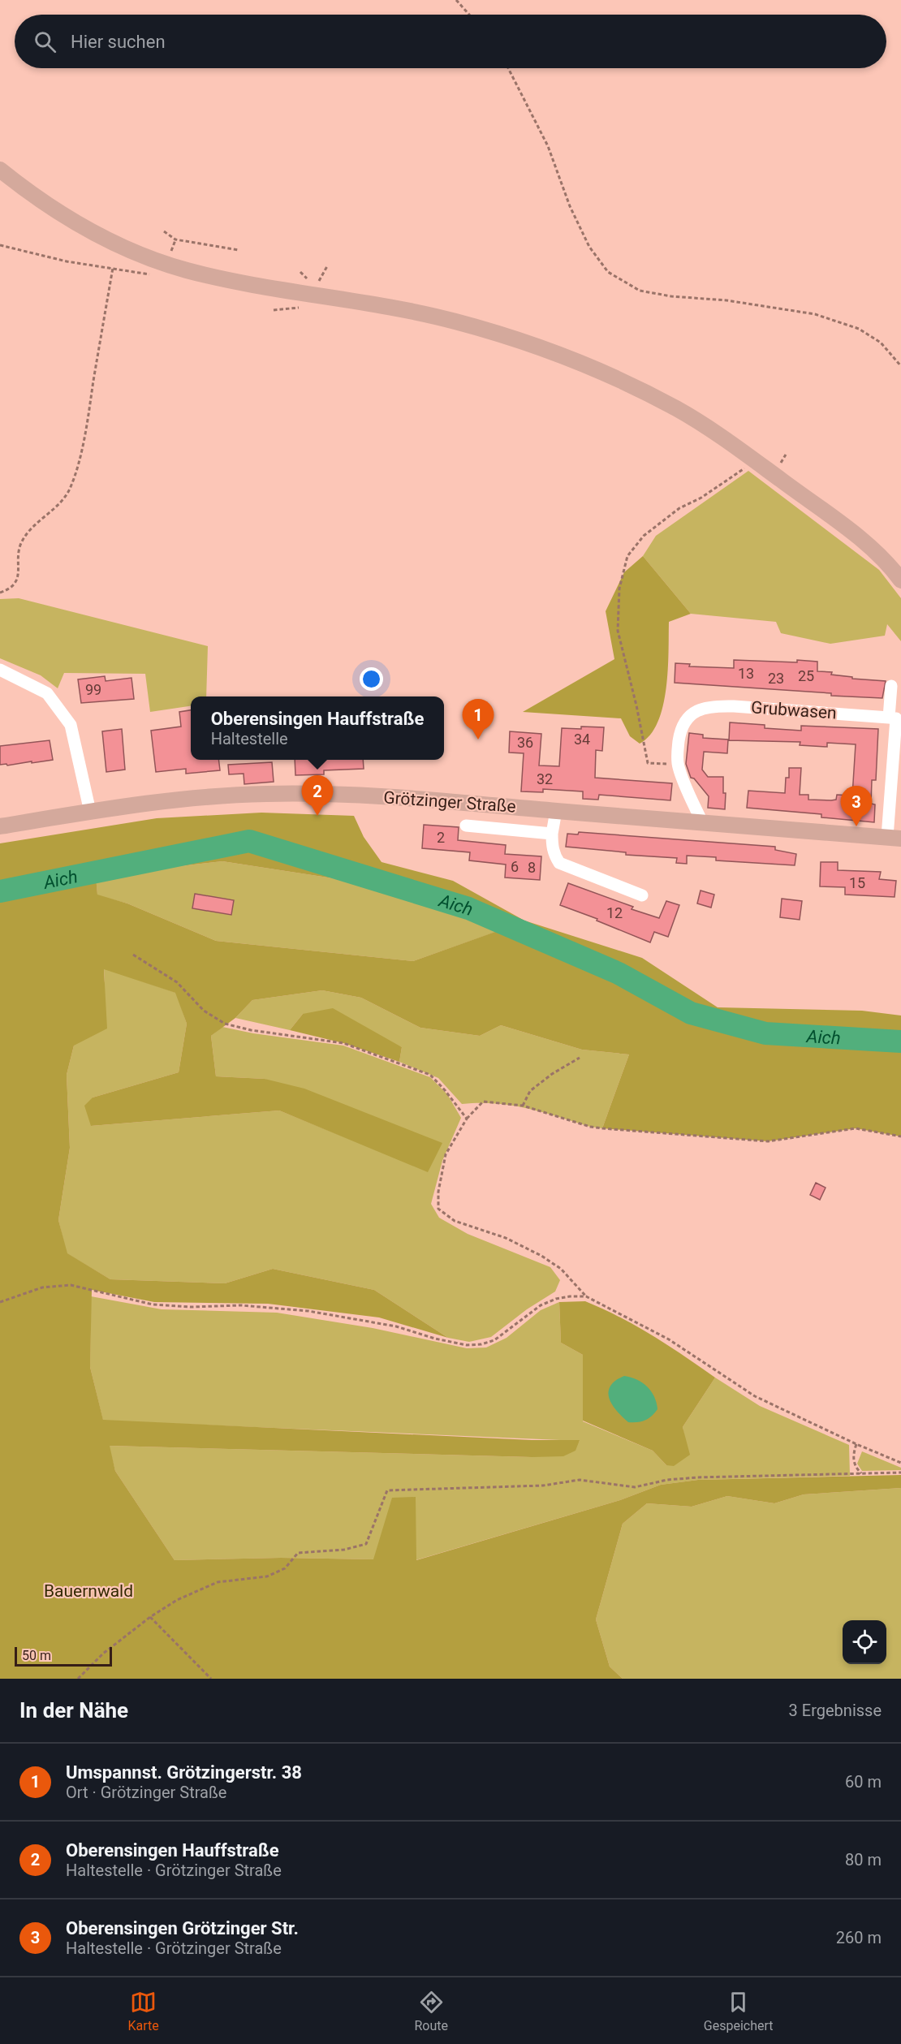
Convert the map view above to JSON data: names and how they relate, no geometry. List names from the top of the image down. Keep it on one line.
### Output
{"streets":{"main road":["Grötzinger Straße"],"street":["Grubwasen"]},"crossings":[["Grubwasen","Grötzinger Straße"]],"water":["Aich"],"parks":["Bauernwald"],"house_numbers":["13","25","23","99","34","36","32","2","6","8","15","12"],"scale_bar":"50 m","page":{"search":"Hier suchen","popup":["Oberensingen Hauffstraße","Haltestelle"],"pins":["1","2","3"],"scale":"50 m","heading":["In der Nähe","3 Ergebnisse"],"list":[{"mark":"1","name":"Umspannst. Grötzingerstr. 38","note":"Ort · Grötzinger Straße","value":"60 m"},{"mark":"2","name":"Oberensingen Hauffstraße","note":"Haltestelle · Grötzinger Straße","value":"80 m"},{"mark":"3","name":"Oberensingen Grötzinger Str.","note":"Haltestelle · Grötzinger Straße","value":"260 m"}],"nav":["Karte","Route","Gespeichert"]}}
